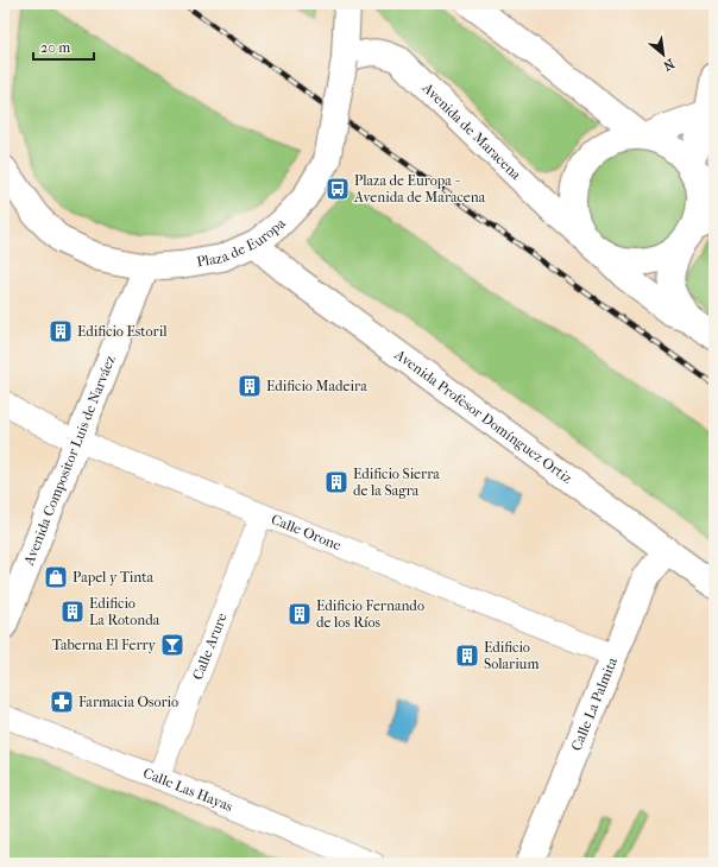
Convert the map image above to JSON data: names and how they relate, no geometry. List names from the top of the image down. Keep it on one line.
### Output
{"streets":{"main road":["Avenida de Maracena","Plaza de Europa","Avenida Profesor Domínguez Ortiz","Avenida Compositor Luis de Narváez","Calle La Palmita"],"street":["Calle Orone","Calle Arure","Calle Las Hayas"]},"crossings":[["Avenida de Maracena","Plaza de Europa"],["Plaza de Europa","Avenida Profesor Domínguez Ortiz"],["Plaza de Europa","Avenida Compositor Luis de Narváez"],["Avenida Profesor Domínguez Ortiz","Calle La Palmita"],["Avenida Compositor Luis de Narváez","Calle Orone"],["Calle Orone","Calle Arure"],["Calle Orone","Calle La Palmita"],["Calle Arure","Calle Las Hayas"]],"places":{"bus stop":["Plaza de Europa - Avenida de Maracena"],"building":["Edificio Estoril","Edificio Madeira","Edificio Sierra de la Sagra","Edificio La Rotonda","Edificio Fernando de los Ríos","Edificio Solarium"],"shop":["Papel y Tinta"],"bar":["Taberna El Ferry"],"pharmacy":["Farmacia Osorio"]},"scale_bar":"20 m","north":"bottom right"}
